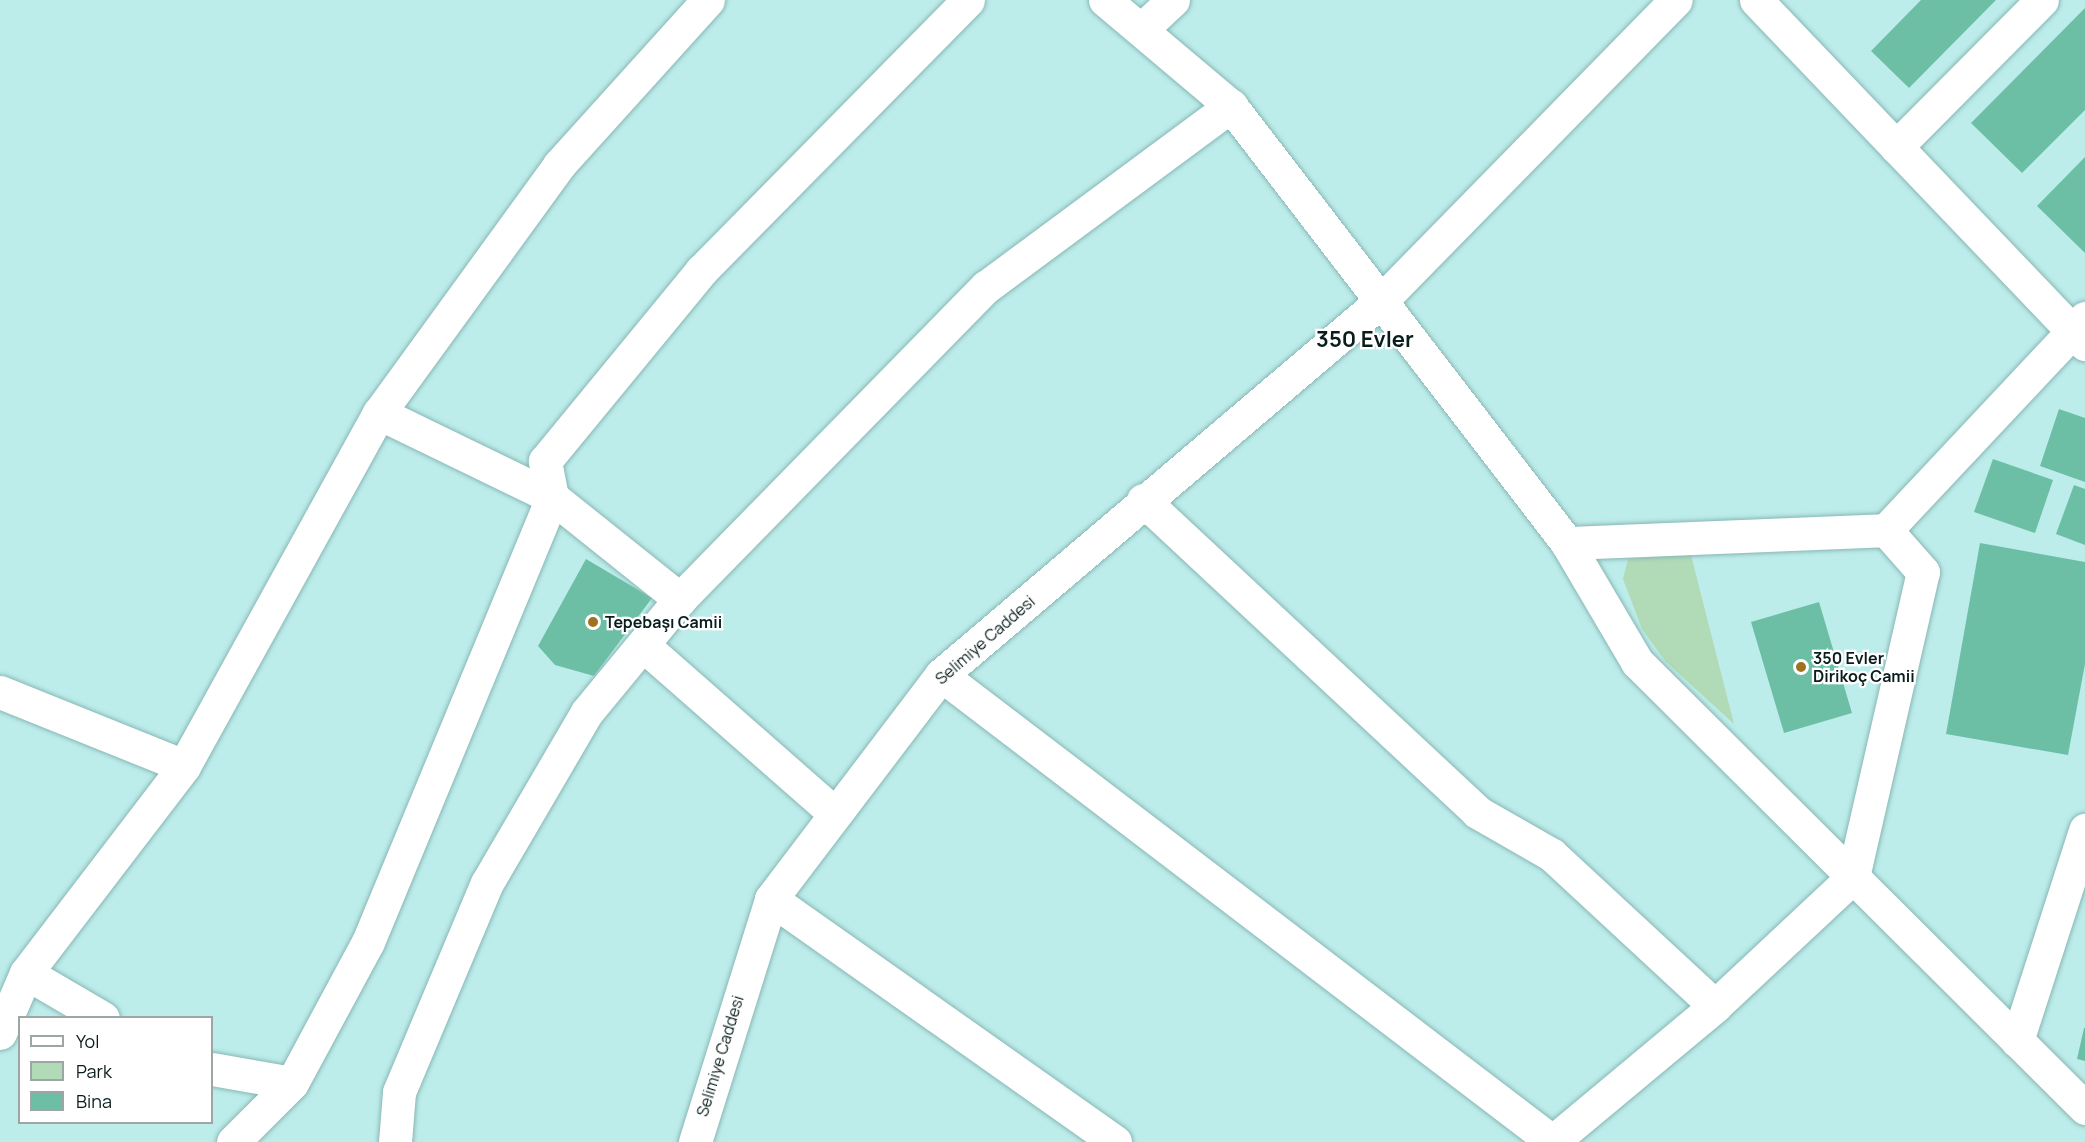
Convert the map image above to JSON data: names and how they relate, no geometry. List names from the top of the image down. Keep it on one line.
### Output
{"streets":{"street":["Selimiye Caddesi"]},"districts":["350 Evler"],"places":["Tepebaşı Camii","350 Evler Dirikoç Camii"],"legend":["Yol","Park","Bina"]}
